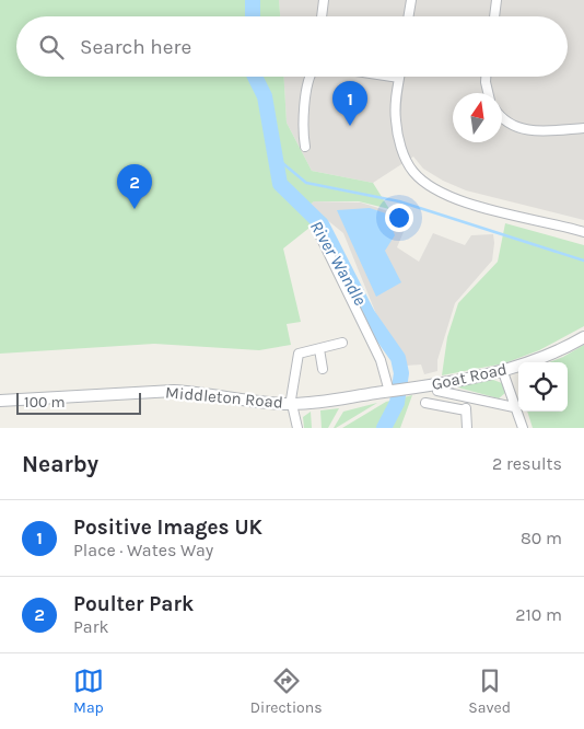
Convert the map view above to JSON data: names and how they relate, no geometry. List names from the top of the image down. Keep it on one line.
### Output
{"streets":{"street":["Goat Road","Middleton Road"]},"crossings":[["Goat Road","Middleton Road"]],"water":["River Wandle"],"scale_bar":"100 m","north":"top","page":{"search":"Search here","pins":["1","2"],"scale":"100 m","heading":["Nearby","2 results"],"list":[{"mark":"1","name":"Positive Images UK","note":"Place · Wates Way","value":"80 m"},{"mark":"2","name":"Poulter Park","note":"Park","value":"210 m"}],"nav":["Map","Directions","Saved"]}}
